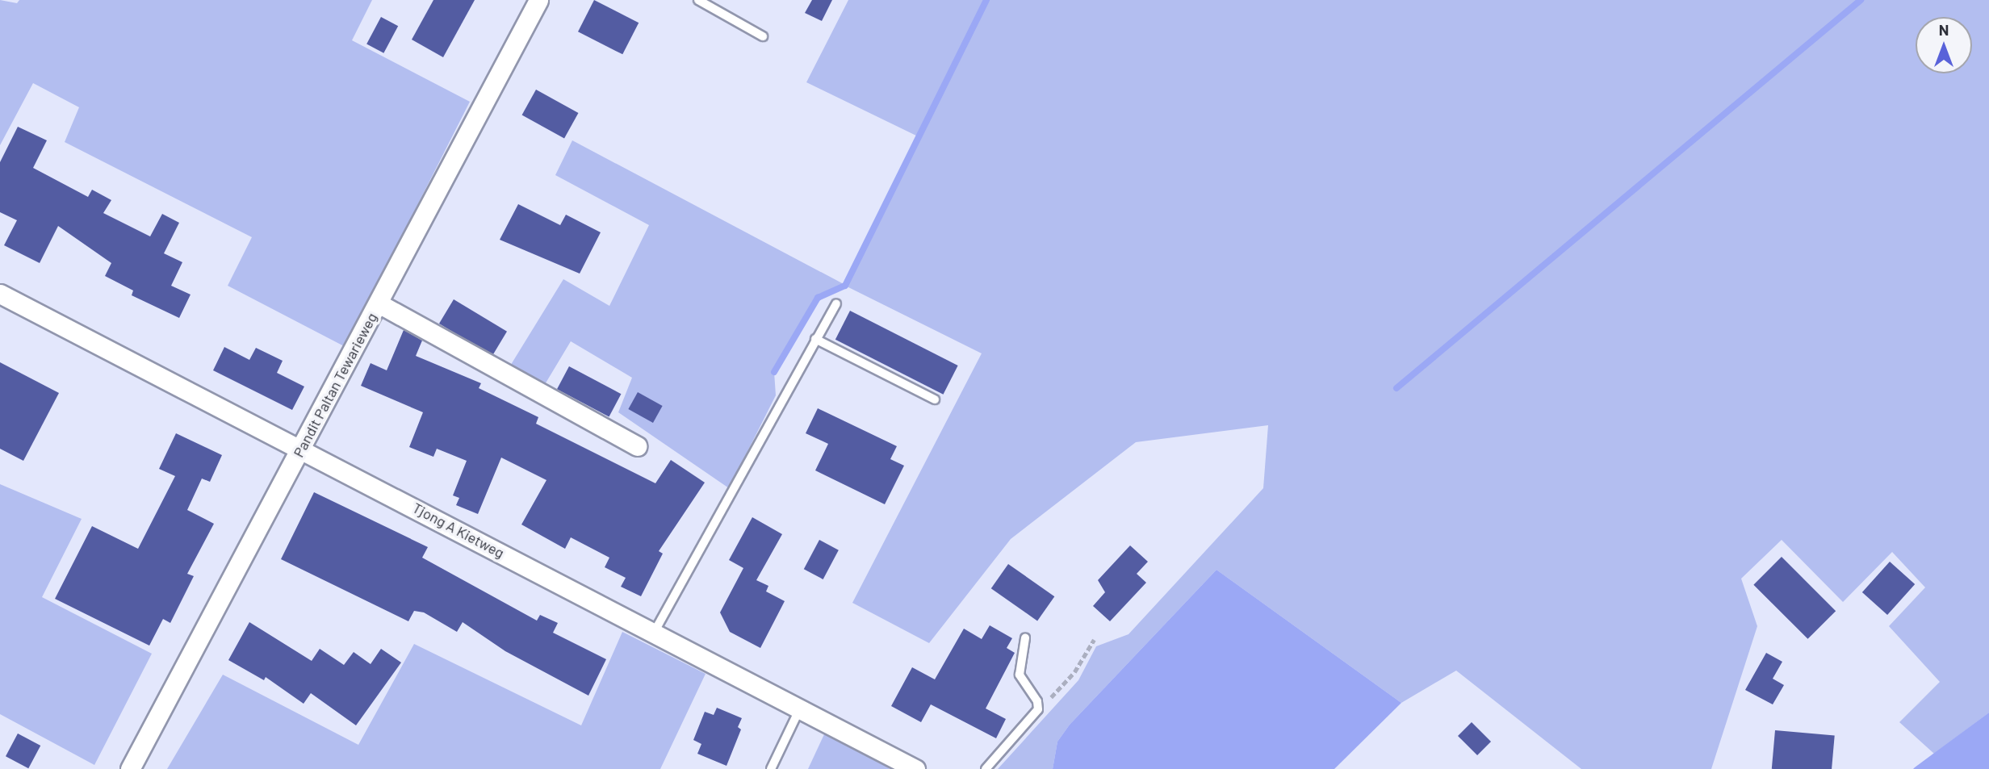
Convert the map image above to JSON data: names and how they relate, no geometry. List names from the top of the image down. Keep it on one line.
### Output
{"streets":{"street":["Pandit Paltan Tewarieweg","Tjong A Kietweg"]},"crossings":[["Pandit Paltan Tewarieweg","Tjong A Kietweg"]],"north":"top"}
